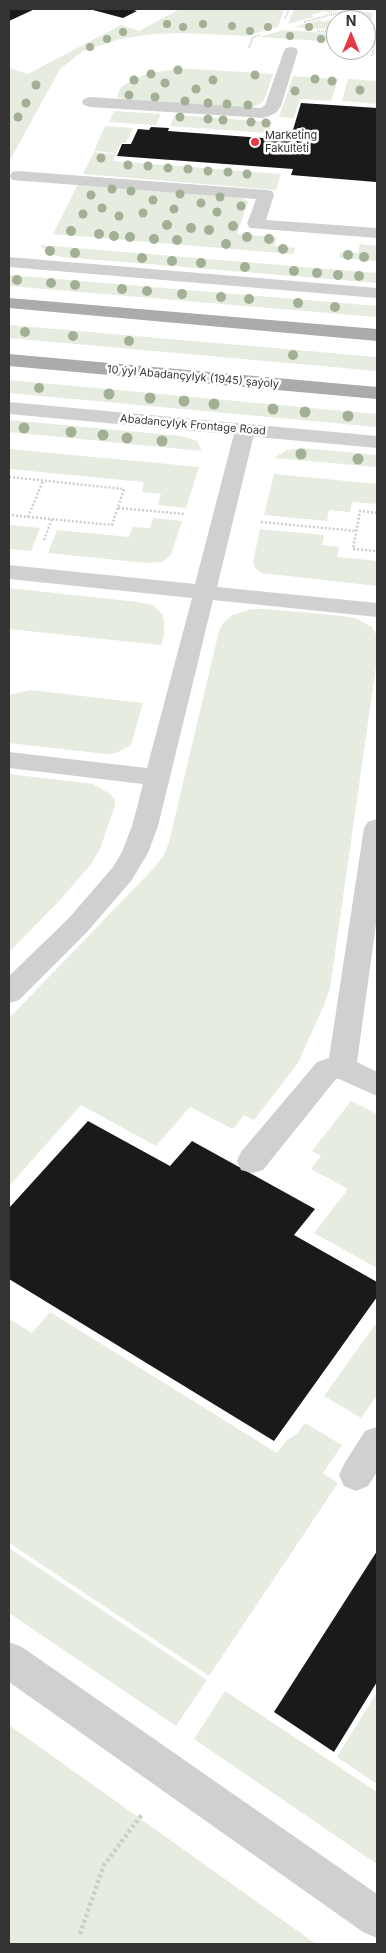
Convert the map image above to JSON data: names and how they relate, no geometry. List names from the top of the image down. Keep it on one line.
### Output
{"streets":{"main road":["10 ýyl Abadançylyk (1945) şaýoly"],"street":["Abadancylyk Frontage Road"]},"places":["Marketing Fakulteti"],"north":"top"}
